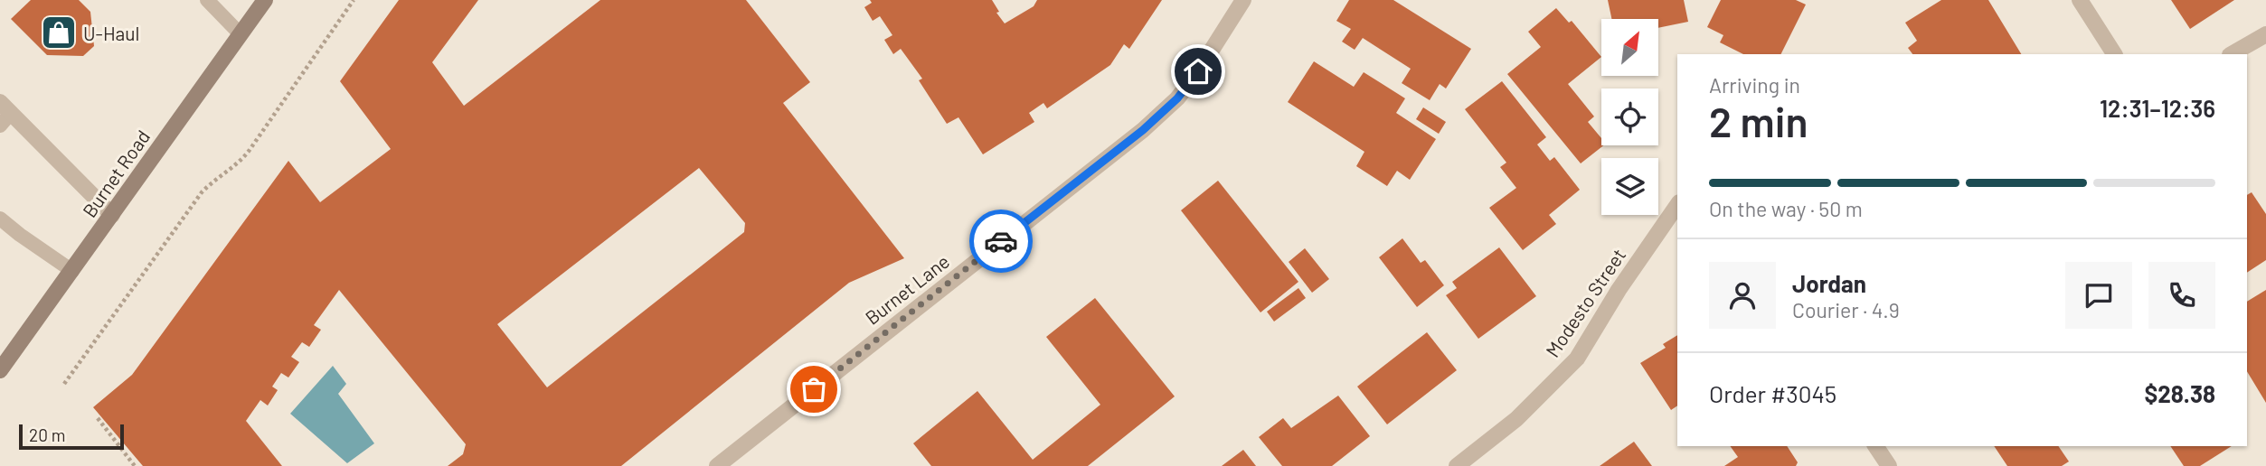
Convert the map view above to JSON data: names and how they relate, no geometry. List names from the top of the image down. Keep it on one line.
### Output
{"streets":{"main road":["Burnet Road"],"street":["Burnet Lane","Modesto Street"]},"places":{"shop":["U-Haul"]},"scale_bar":"20 m","north":"top right","page":{"heading":["2 min","Arriving in","12:31–12:36"],"panel":["Jordan","Courier · 4.9","Order #3045","$28.38"],"bar":"On the way · 50 m","scale":"20 m"}}
